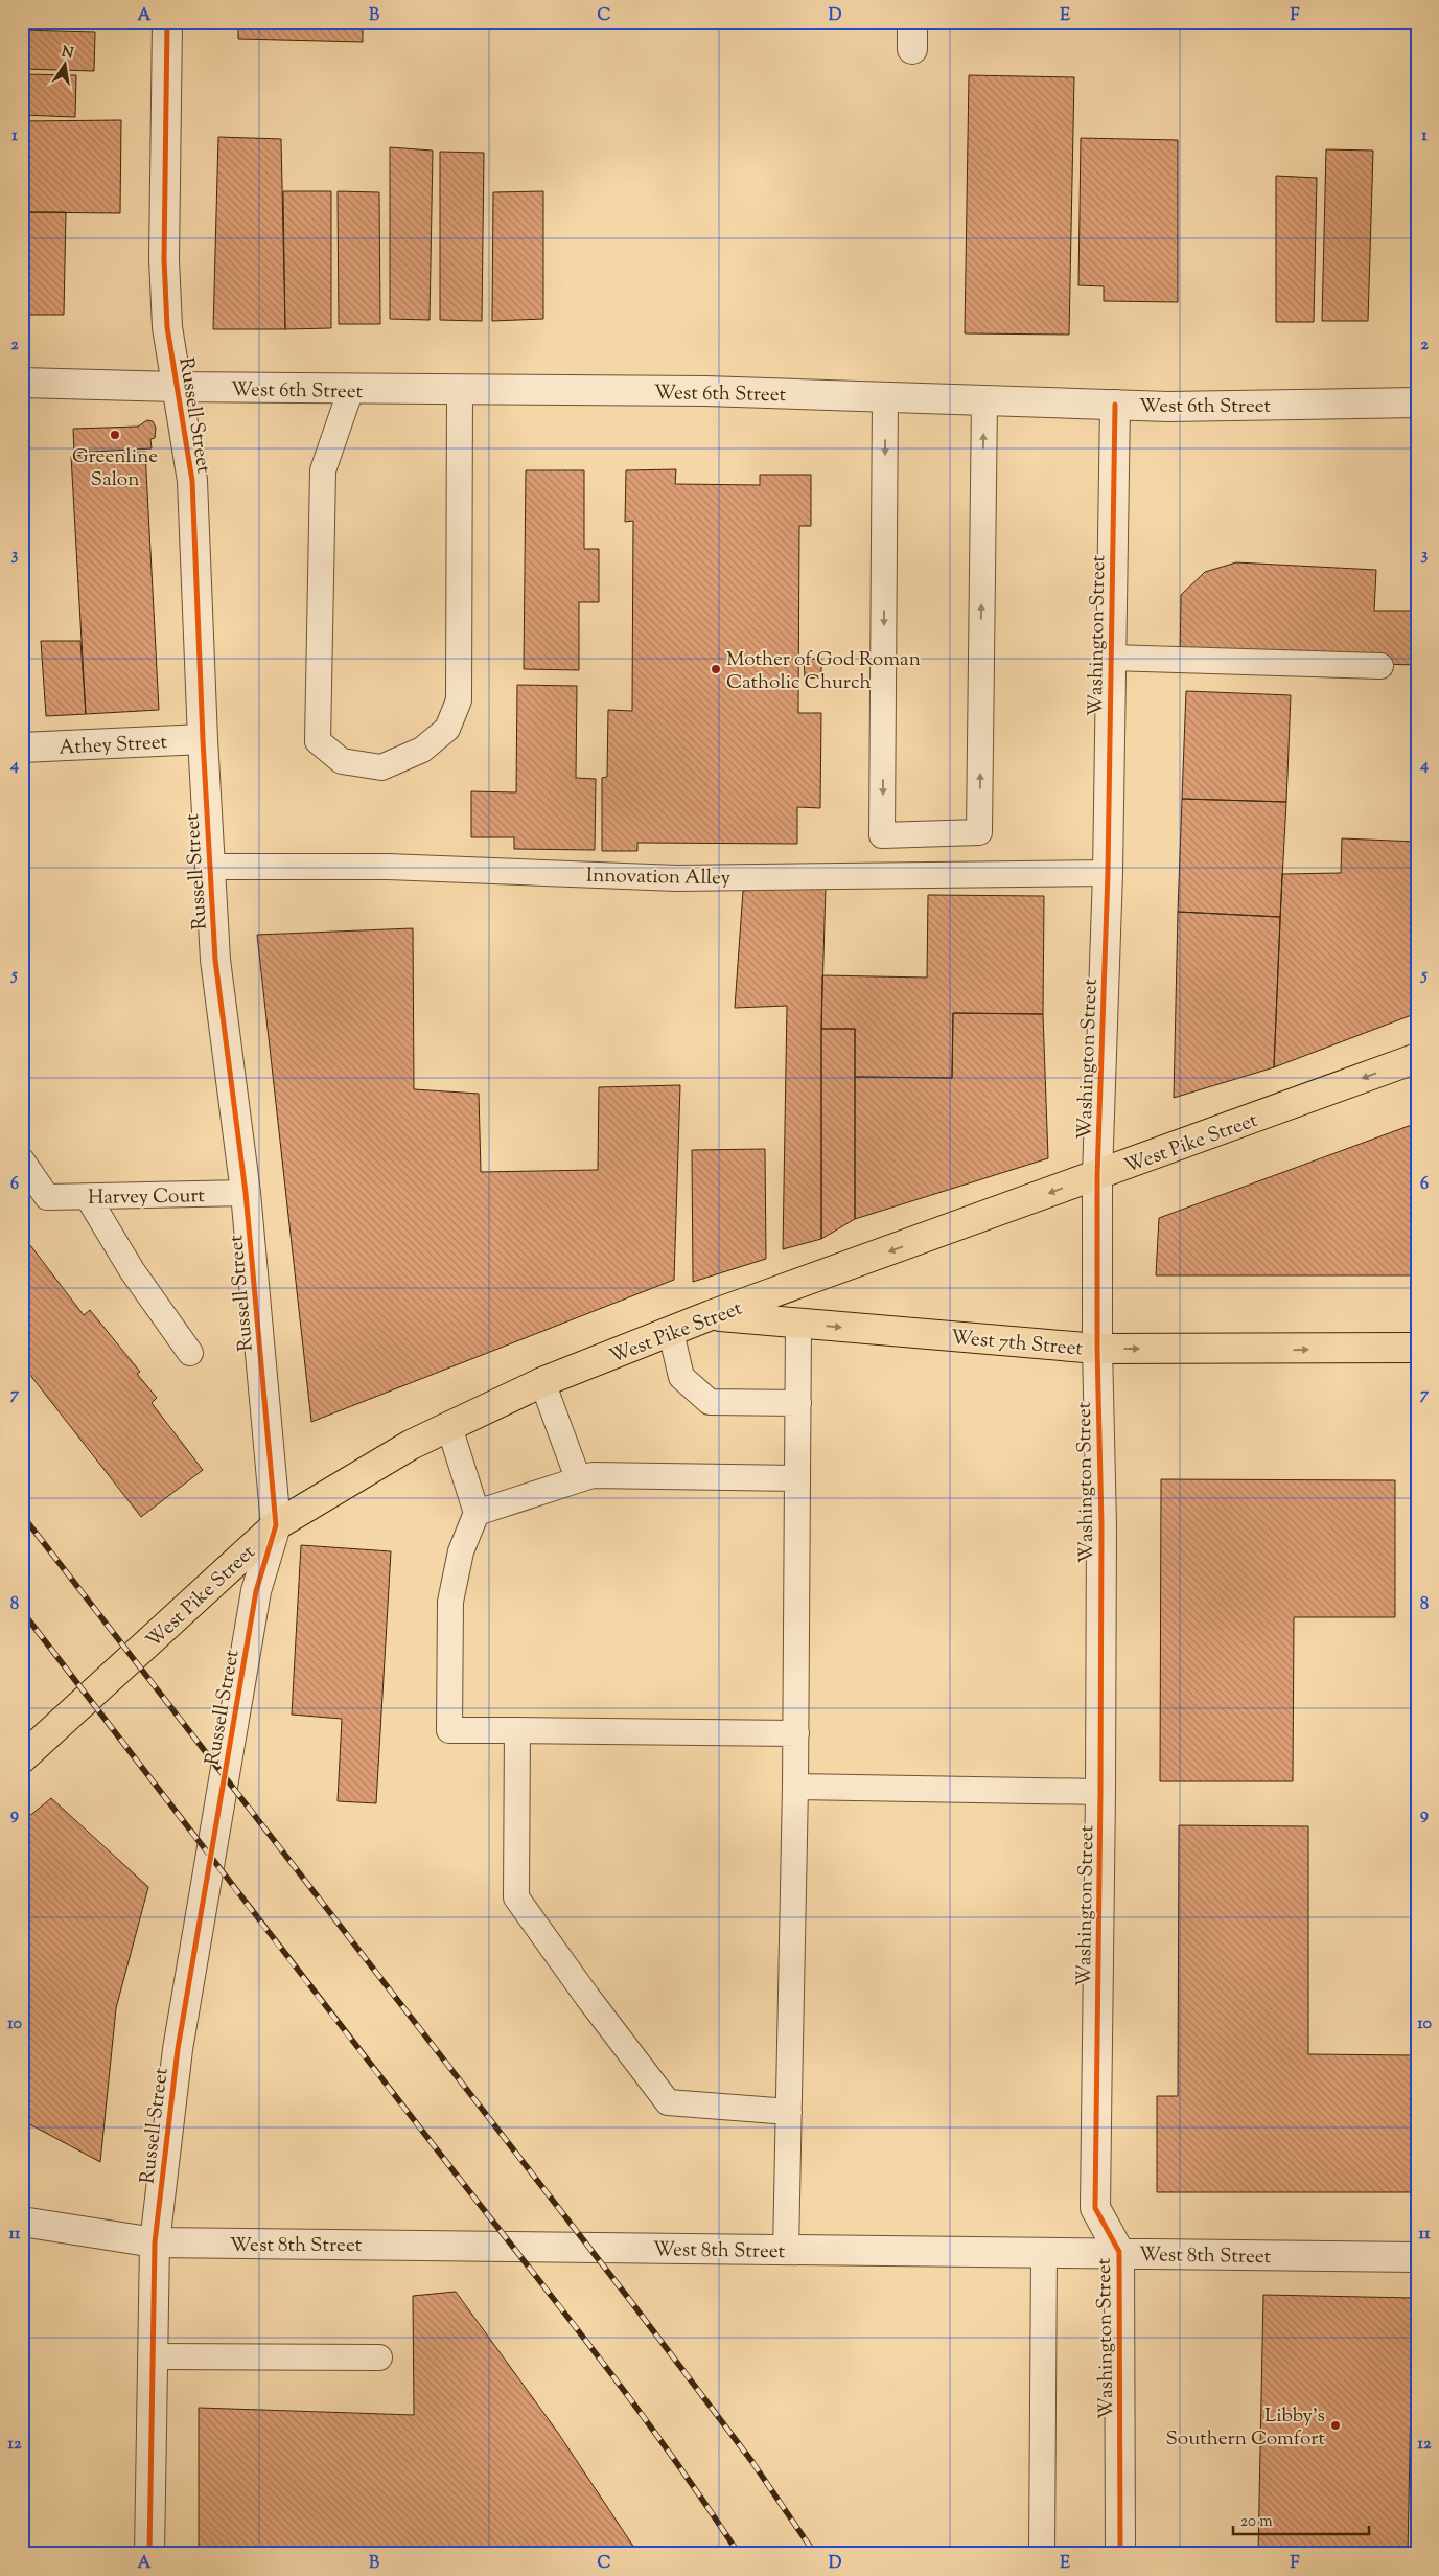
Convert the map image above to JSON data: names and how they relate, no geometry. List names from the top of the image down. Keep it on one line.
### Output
{"streets":{"main road":["West Pike Street","West 7th Street"],"street":["West 6th Street","Russell Street","Washington Street","Athey Street","West 8th Street"],"lane":["Innovation Alley","Harvey Court"]},"crossings":[["West 6th Street","Russell Street"],["West 6th Street","Washington Street"],["Russell Street","Athey Street"],["Russell Street","Innovation Alley"],["Russell Street","West Pike Street"],["Russell Street","Harvey Court"],["Russell Street","West 8th Street"],["Washington Street","Innovation Alley"],["Washington Street","West Pike Street"],["Washington Street","West 7th Street"],["Washington Street","West 8th Street"],["West Pike Street","West 7th Street"]],"one_way":["West Pike Street","West 7th Street"],"places":["Greenline Salon","Mother of God Roman Catholic Church","Libby's Southern Comfort"],"scale_bar":"20 m","north":"top","grid":{"columns":["A","B","C","D","E","F"],"rows":["1","2","3","4","5","6","7","8","9","10","11","12"]}}
